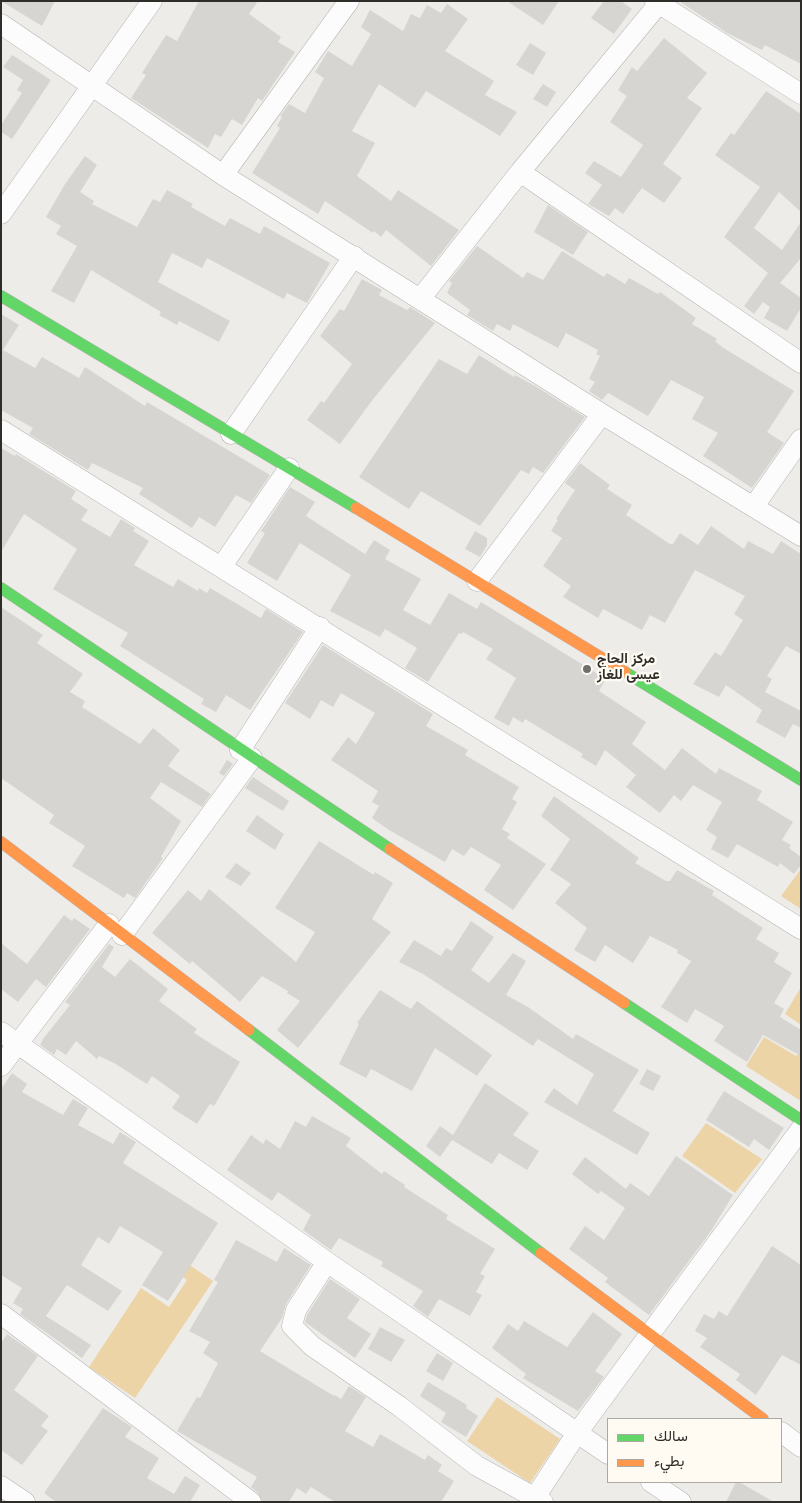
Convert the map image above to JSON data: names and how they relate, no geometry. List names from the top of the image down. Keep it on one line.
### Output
{"places":["مركز الحاج عيسى للغاز"],"legend":["سالك","بطيء"]}
